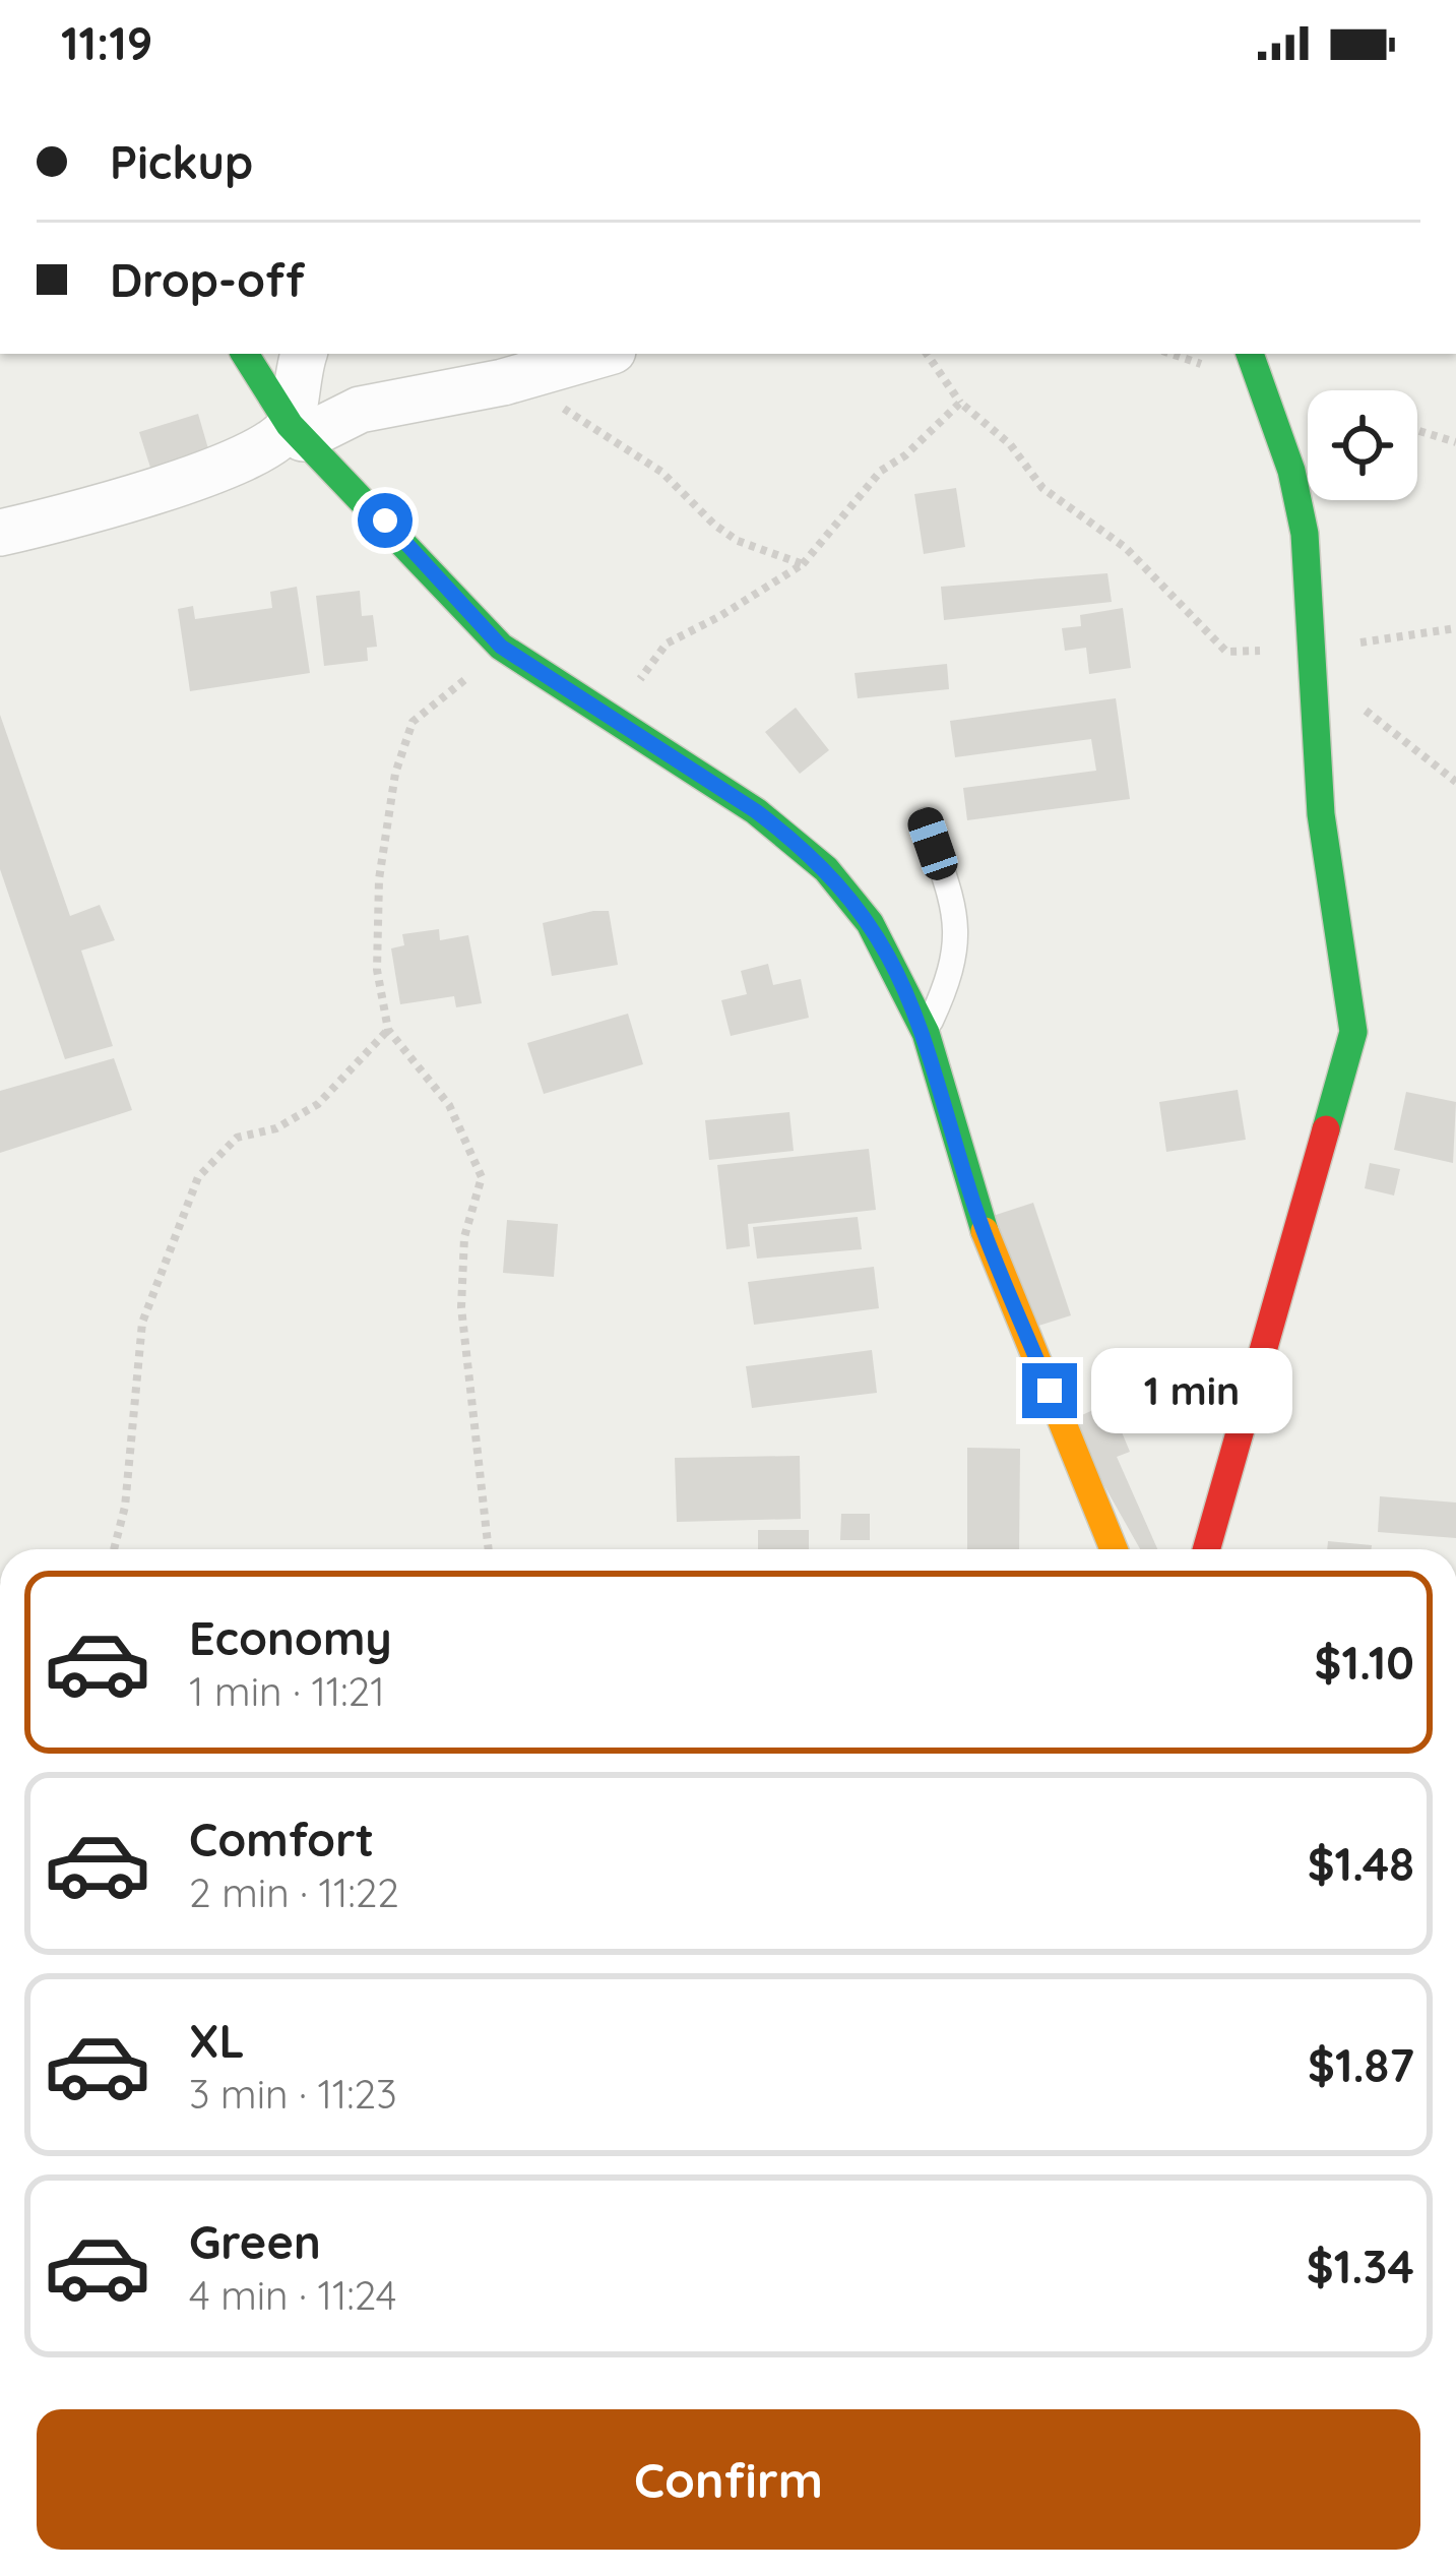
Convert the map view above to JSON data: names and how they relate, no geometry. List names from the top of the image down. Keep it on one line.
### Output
{"page":{"status":"11:19","banner":["Pickup","Drop-off"],"bubble":"1 min","list":[{"name":"Economy","note":"1 min · 11:21","value":"$1.10"},{"name":"Comfort","note":"2 min · 11:22","value":"$1.48"},{"name":"XL","note":"3 min · 11:23","value":"$1.87"},{"name":"Green","note":"4 min · 11:24","value":"$1.34"}],"buttons":"Confirm"}}
